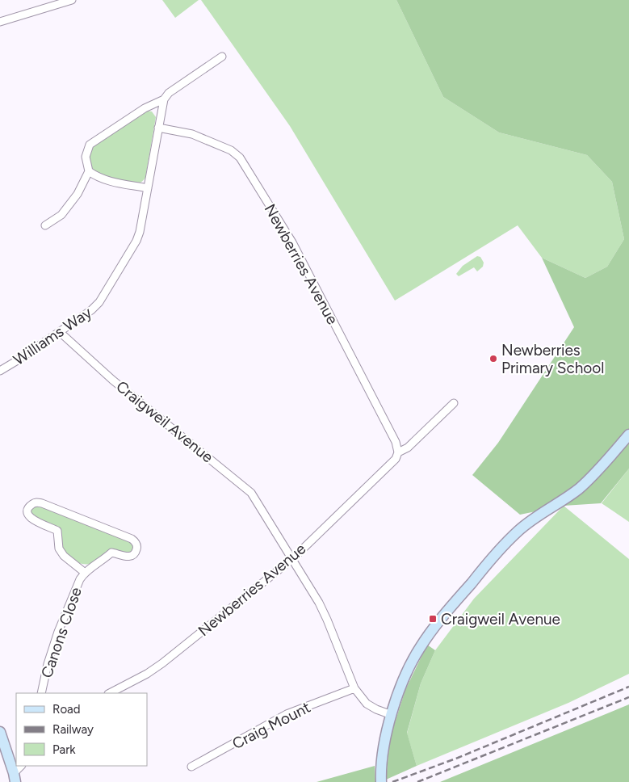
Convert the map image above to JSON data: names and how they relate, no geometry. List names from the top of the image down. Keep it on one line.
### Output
{"streets":{"street":["Newberries Avenue","Williams Way","Craigweil Avenue","Canons Close","Craig Mount"]},"crossings":[["Newberries Avenue","Williams Way"],["Newberries Avenue","Craigweil Avenue"],["Williams Way","Craigweil Avenue"],["Craigweil Avenue","Craig Mount"]],"places":{"other":["Newberries Primary School"],"transit":["Craigweil Avenue"]},"legend":["Road","Railway","Park"]}
